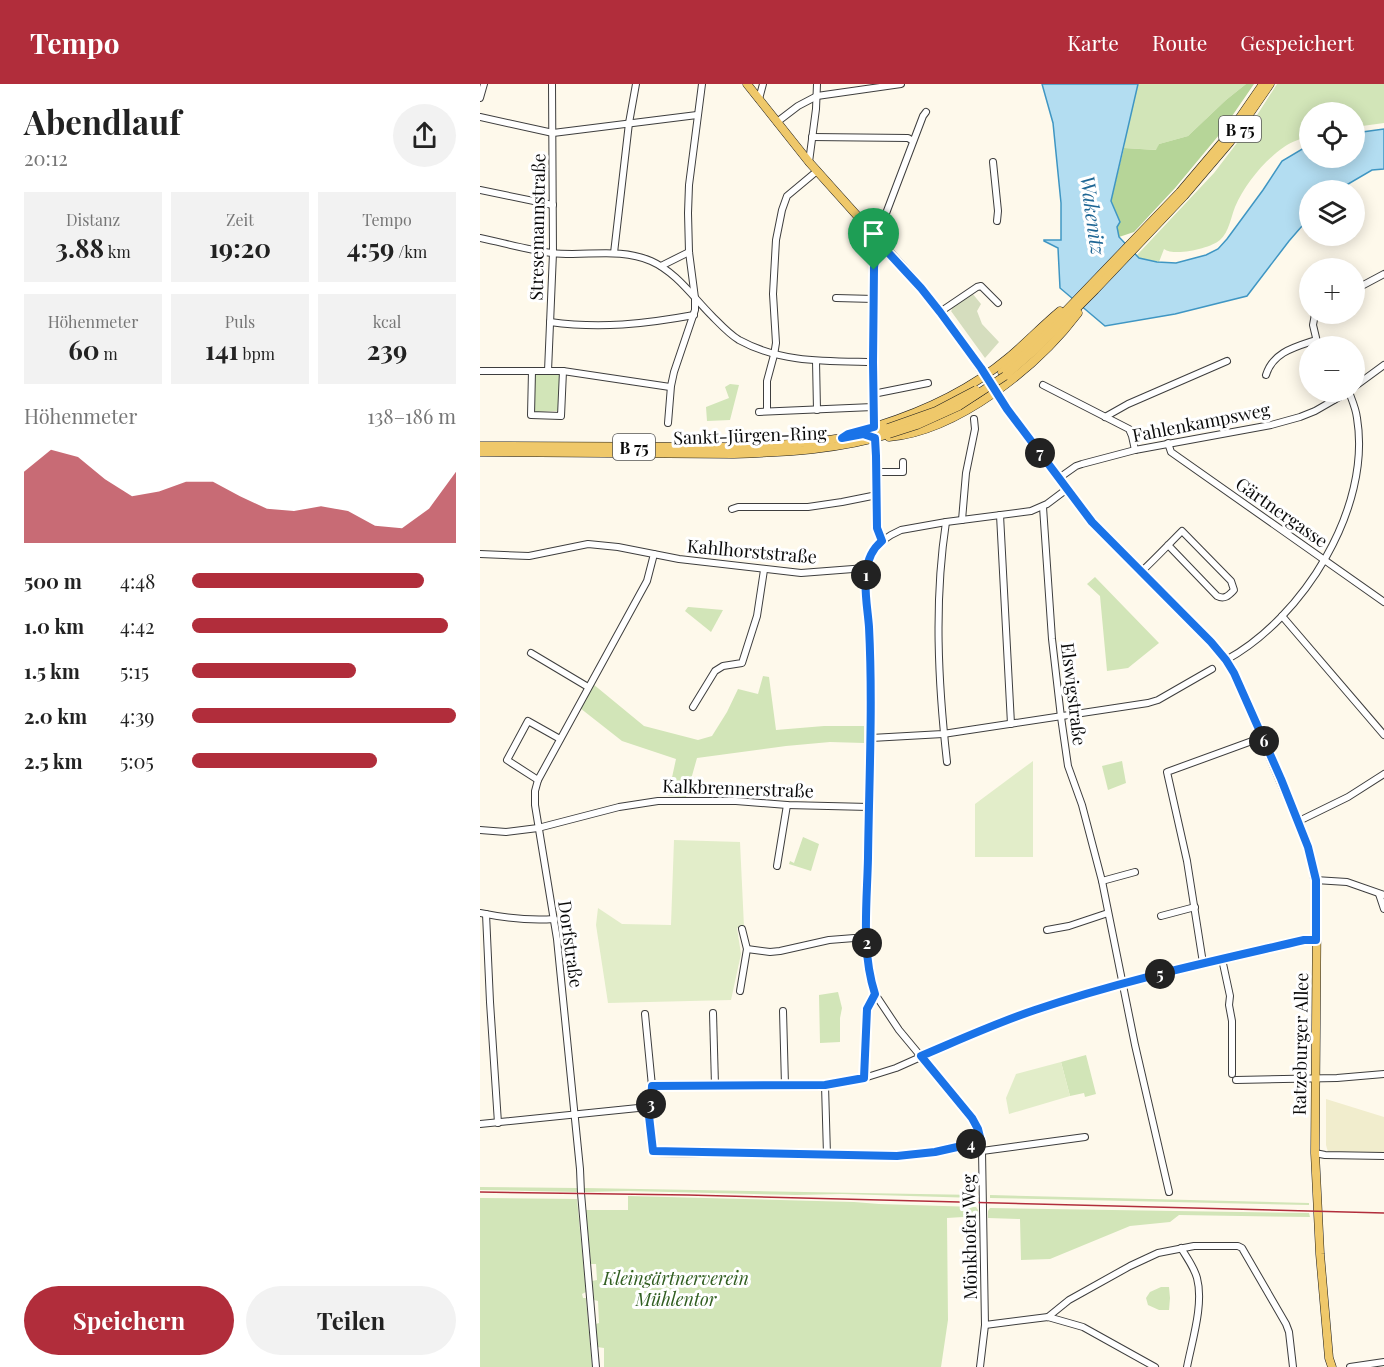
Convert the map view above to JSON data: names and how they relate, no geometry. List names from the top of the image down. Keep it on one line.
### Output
{"streets":{"main road":["B 75","Sankt-Jürgen-Ring","Ratzeburger Allee"],"street":["Stresemannstraße","Fahlenkampsweg","Gärtnergasse","Kahlhorststraße","Elswigstraße","Kalkbrennerstraße","Dorfstraße","Mönkhofer Weg"]},"crossings":[["B 75","Sankt-Jürgen-Ring"],["Fahlenkampsweg","Gärtnergasse"],["Fahlenkampsweg","Ratzeburger Allee"],["Kahlhorststraße","Dorfstraße"],["Kahlhorststraße","Mönkhofer Weg"],["Kalkbrennerstraße","Dorfstraße"],["Kalkbrennerstraße","Mönkhofer Weg"]],"water":["Wakenitz"],"parks":["Kleingärtnerverein Mühlentor"],"page":{"header":"Tempo","nav":["Karte","Route","Gespeichert"],"heading":["Abendlauf","20:12"],"map_buttons":["+","−"],"stats":[["Distanz","3.88 km"],["Zeit","19:20"],["Tempo","4:59 /km"],["Höhenmeter","60 m"],["Puls","141 bpm"],["kcal","239"]],"chart":["Höhenmeter","138–186 m"],"pins":["7","1","6","2","5","3","4"],"list":[{"name":"500 m","note":"4:48"},{"name":"1.0 km","note":"4:42"},{"name":"1.5 km","note":"5:15"},{"name":"2.0 km","note":"4:39"},{"name":"2.5 km","note":"5:05"}],"buttons":["Speichern","Teilen"]}}
